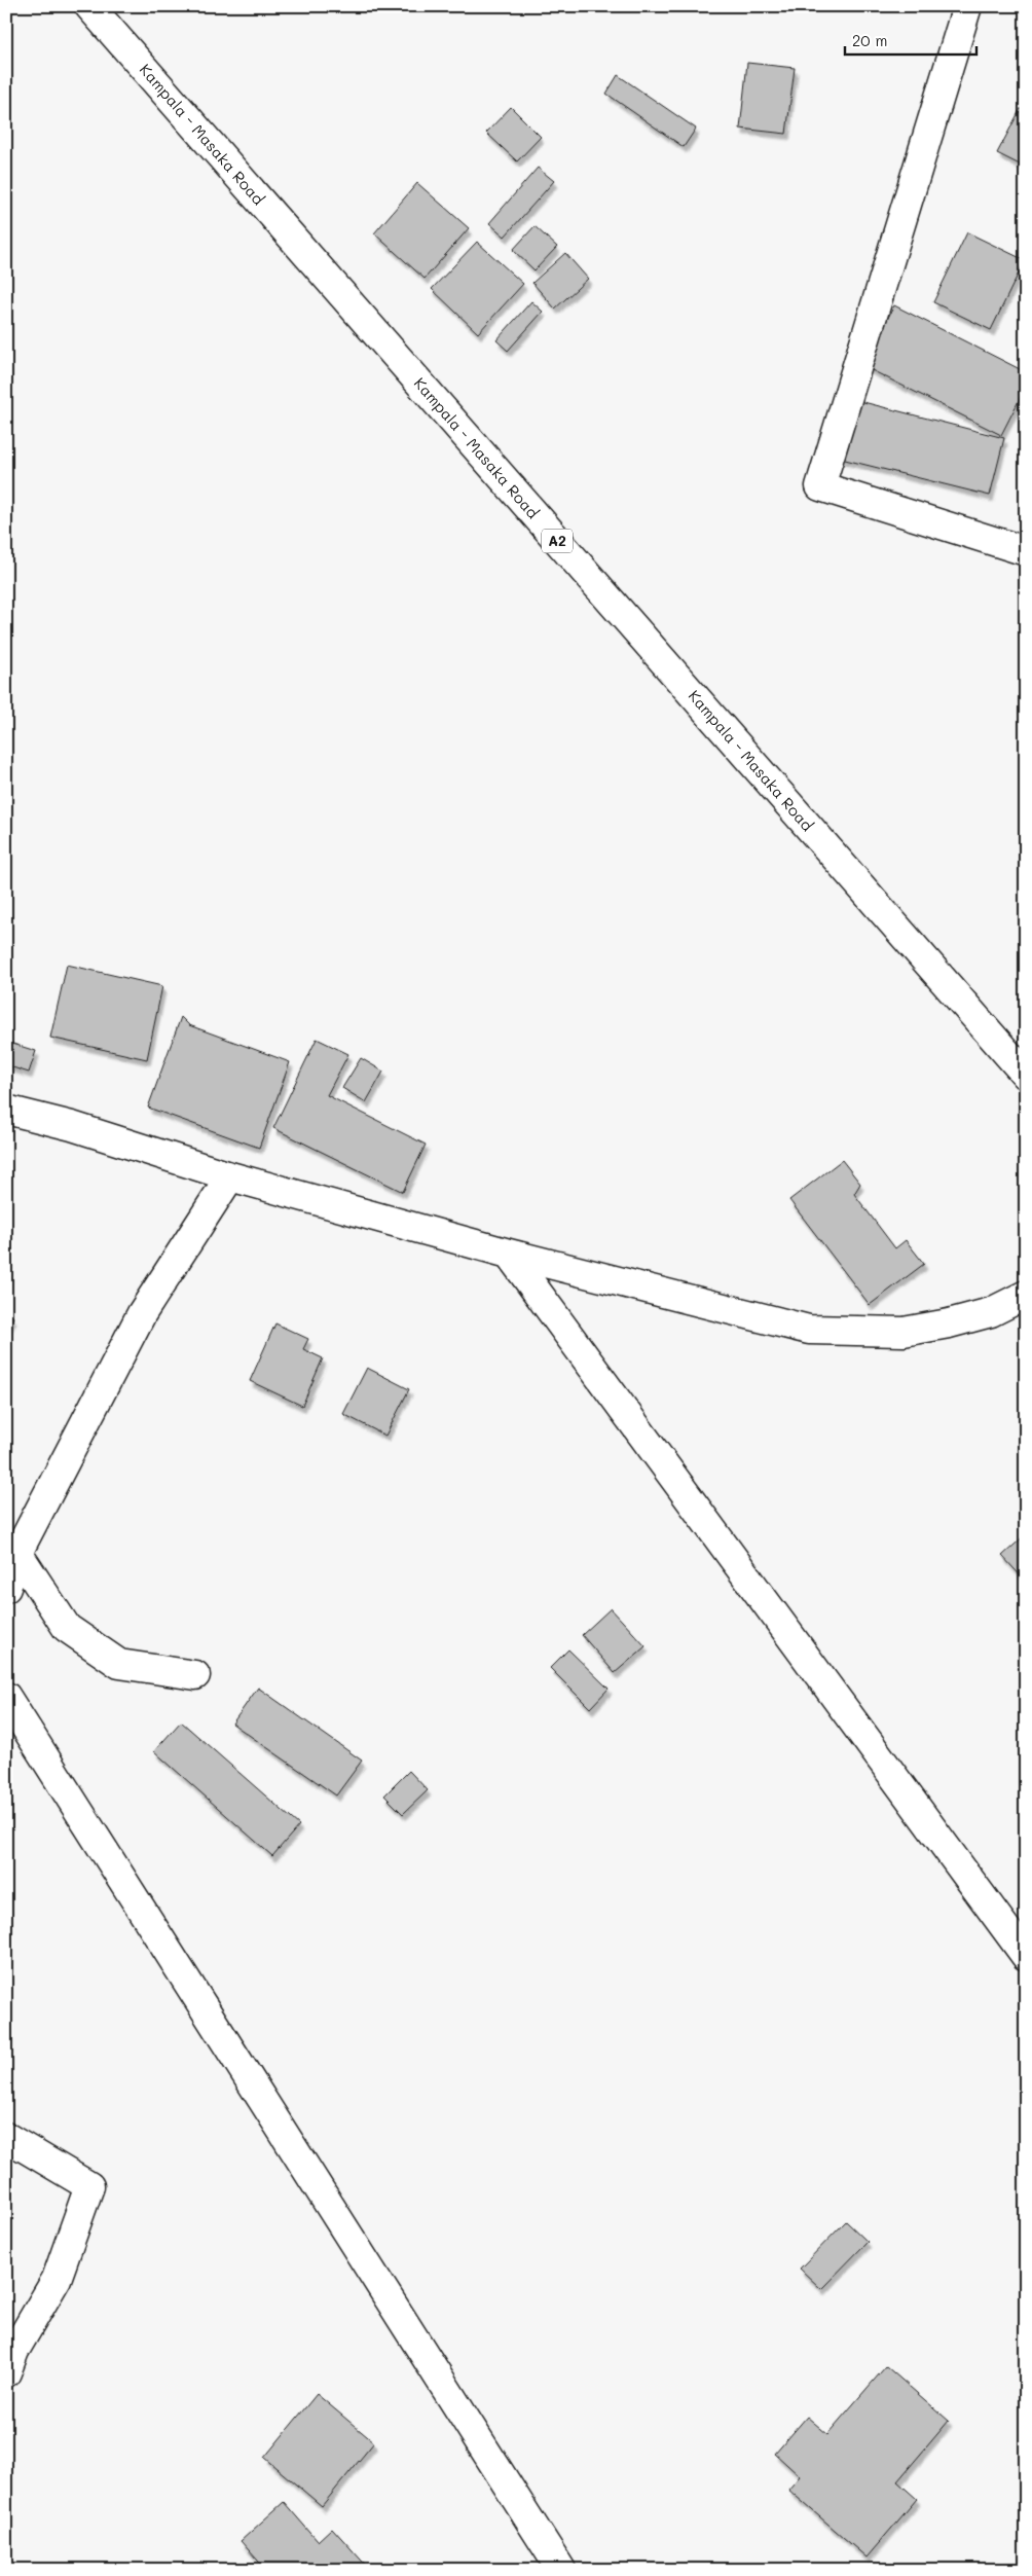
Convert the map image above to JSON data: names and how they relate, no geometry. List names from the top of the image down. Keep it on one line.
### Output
{"streets":{"street":["Kampala - Masaka Road","A2"]},"scale_bar":"20 m"}
